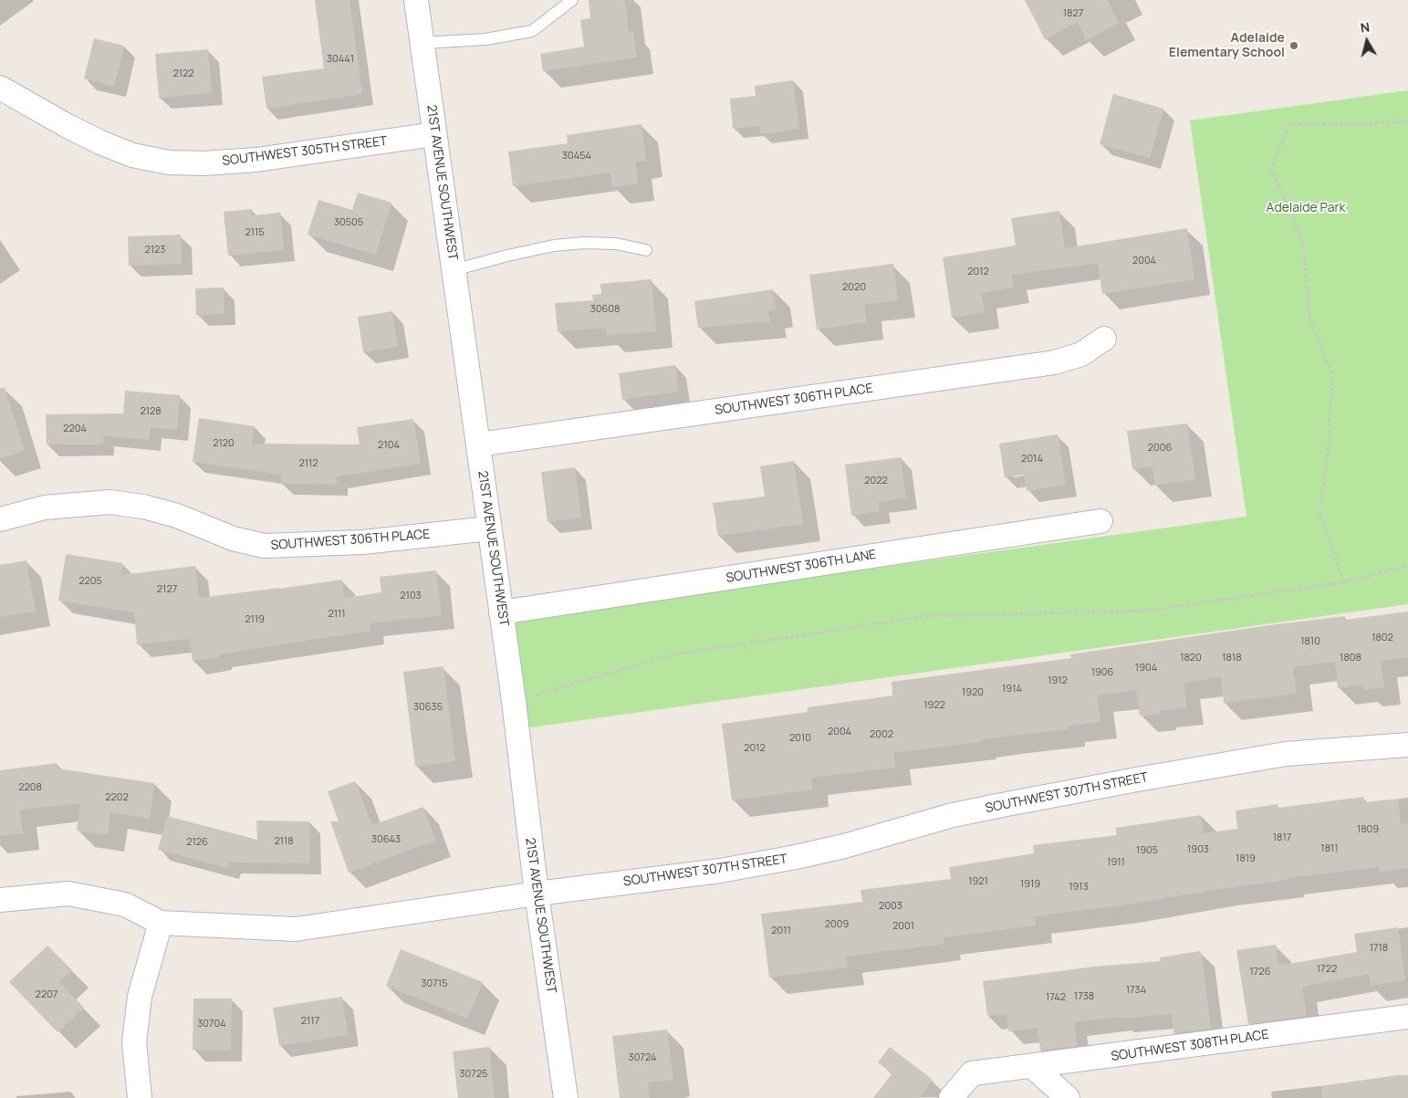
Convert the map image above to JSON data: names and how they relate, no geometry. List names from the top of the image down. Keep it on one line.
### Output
{"streets":{"street":["SOUTHWEST 305TH STREET","21ST AVENUE SOUTHWEST","SOUTHWEST 306TH PLACE","SOUTHWEST 306TH LANE","SOUTHWEST 307TH STREET","SOUTHWEST 308TH PLACE"]},"crossings":[["SOUTHWEST 305TH STREET","21ST AVENUE SOUTHWEST"],["21ST AVENUE SOUTHWEST","SOUTHWEST 306TH PLACE"],["21ST AVENUE SOUTHWEST","SOUTHWEST 306TH LANE"],["21ST AVENUE SOUTHWEST","SOUTHWEST 307TH STREET"]],"parks":["Adelaide Park"],"places":["Adelaide Elementary School"],"house_numbers":["1827","30441","2122","30454","30505","2115","2123","2004","2012","2020","30608","2128","2204","2120","2104","2006","2014","2112","2022","2205","2127","2103","2111","2119","1802","1810","1820","1818","1808","1904","1906","1912","1914","1920","1922","30635","2004","2002","2010","2012","2208","2202","1809","1817","30643","2118","2126","1811","1903","1905","1819","1911","1921","1919","1913","2003","2009","2001","2011","1718","1722","1726","30715","1734","2207","1738","1742","2117","30704","30724","30725"],"north":"top"}
